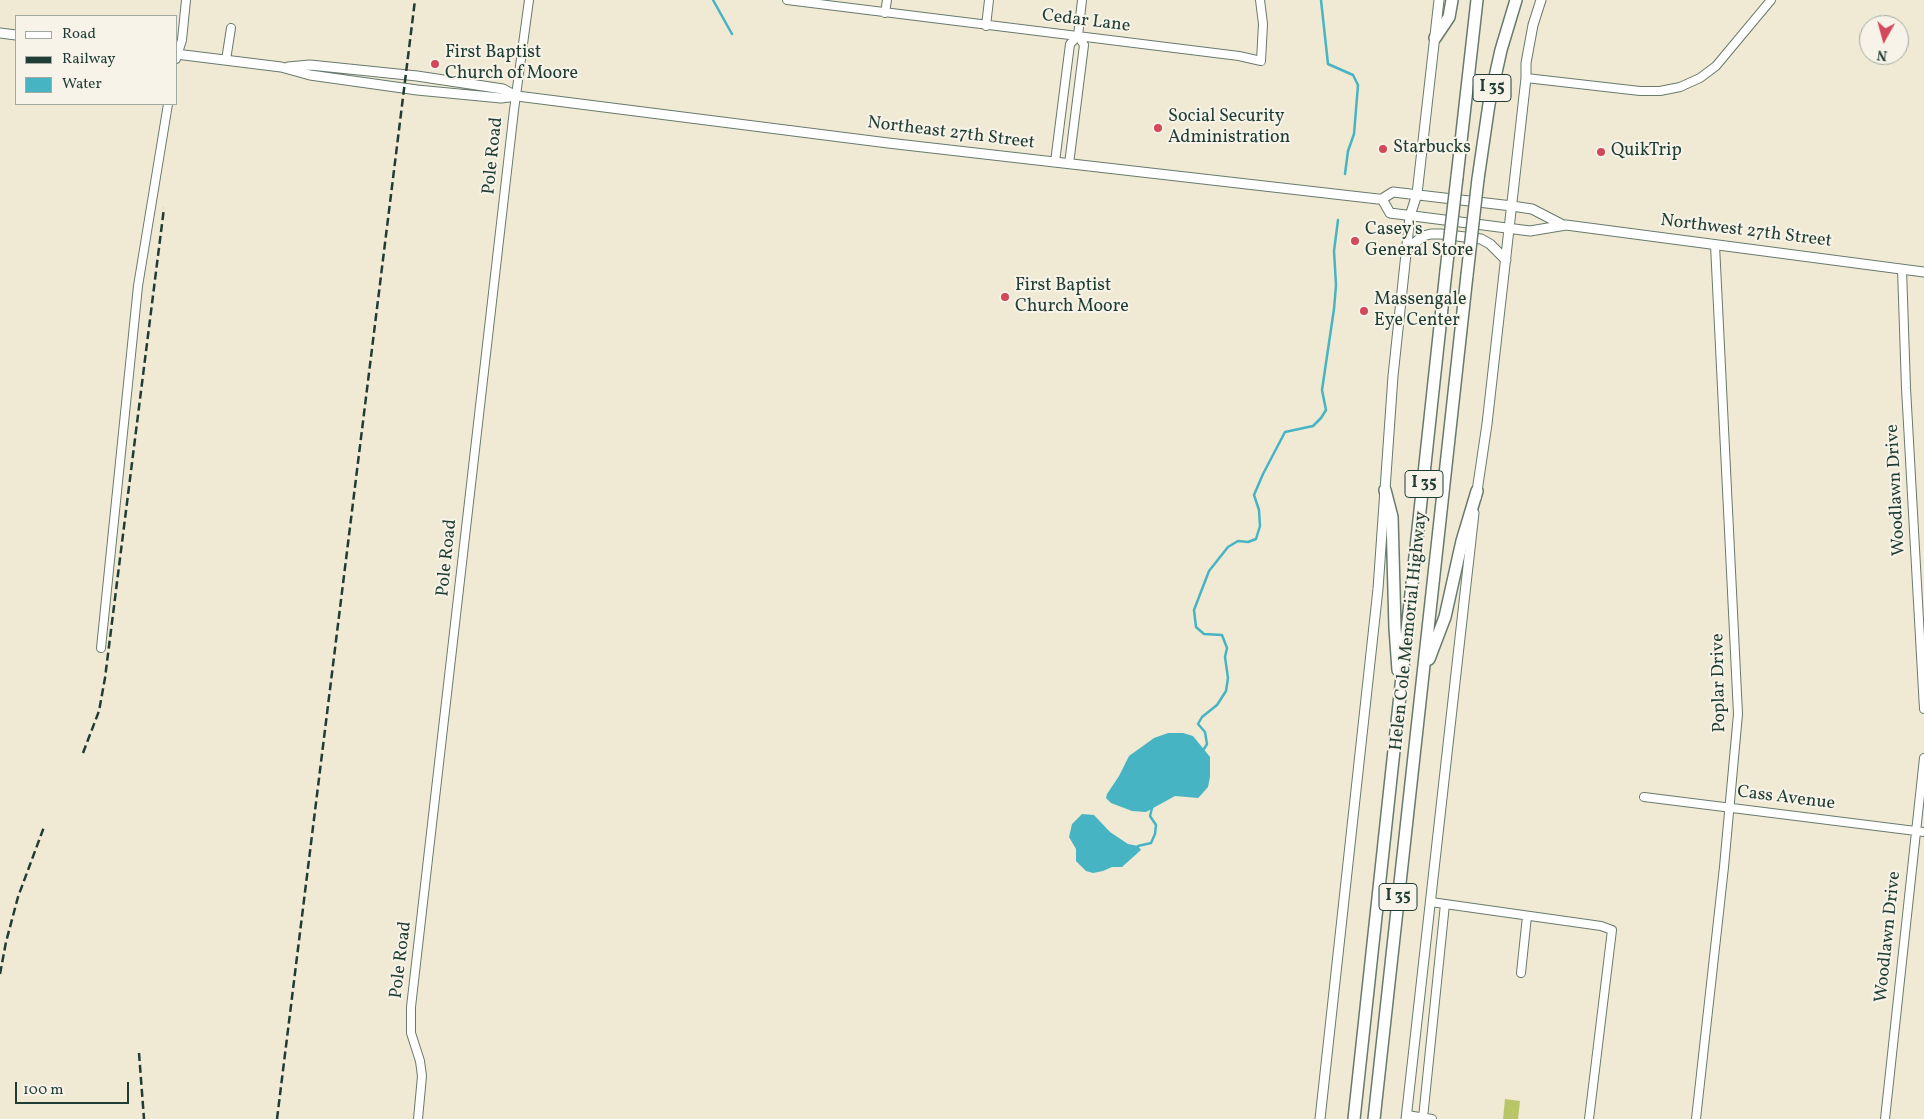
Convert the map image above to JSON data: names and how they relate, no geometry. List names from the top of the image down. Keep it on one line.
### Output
{"streets":{"highway":["I 35","Helen Cole Memorial Highway"],"main road":["Northeast 27th Street","Northwest 27th Street"],"street":["Cedar Lane","Pole Road","Woodlawn Drive","Poplar Drive","Cass Avenue"]},"crossings":[["Northeast 27th Street","Pole Road"],["Northeast 27th Street","Northwest 27th Street"],["Northwest 27th Street","Woodlawn Drive"],["Northwest 27th Street","Poplar Drive"],["Woodlawn Drive","Cass Avenue"],["Poplar Drive","Cass Avenue"]],"places":["First Baptist Church of Moore","Social Security Administration","Starbucks","QuikTrip","Casey's General Store","First Baptist Church Moore","Massengale Eye Center"],"legend":["Road","Railway","Water"],"scale_bar":"100 m","north":"bottom"}
